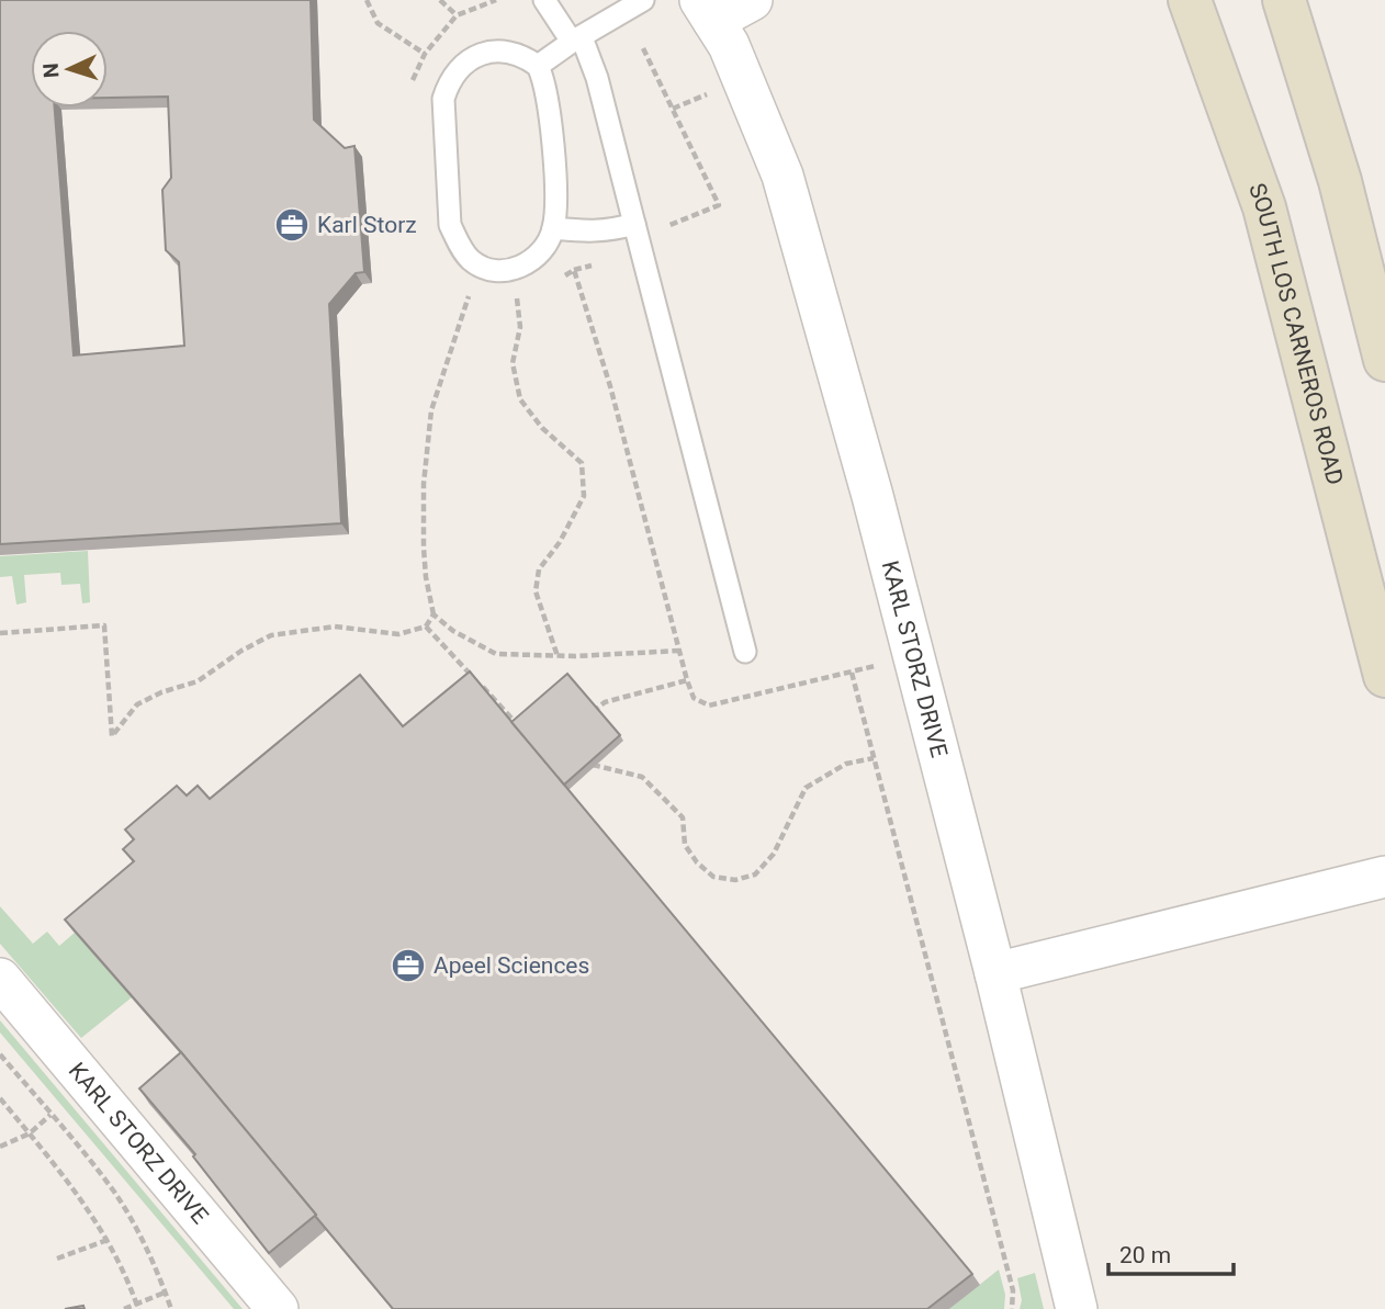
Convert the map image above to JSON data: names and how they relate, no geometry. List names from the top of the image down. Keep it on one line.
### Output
{"streets":{"main road":["SOUTH LOS CARNEROS ROAD"],"street":["KARL STORZ DRIVE"]},"places":{"office":["Karl Storz","Apeel Sciences"]},"scale_bar":"20 m","north":"left"}
